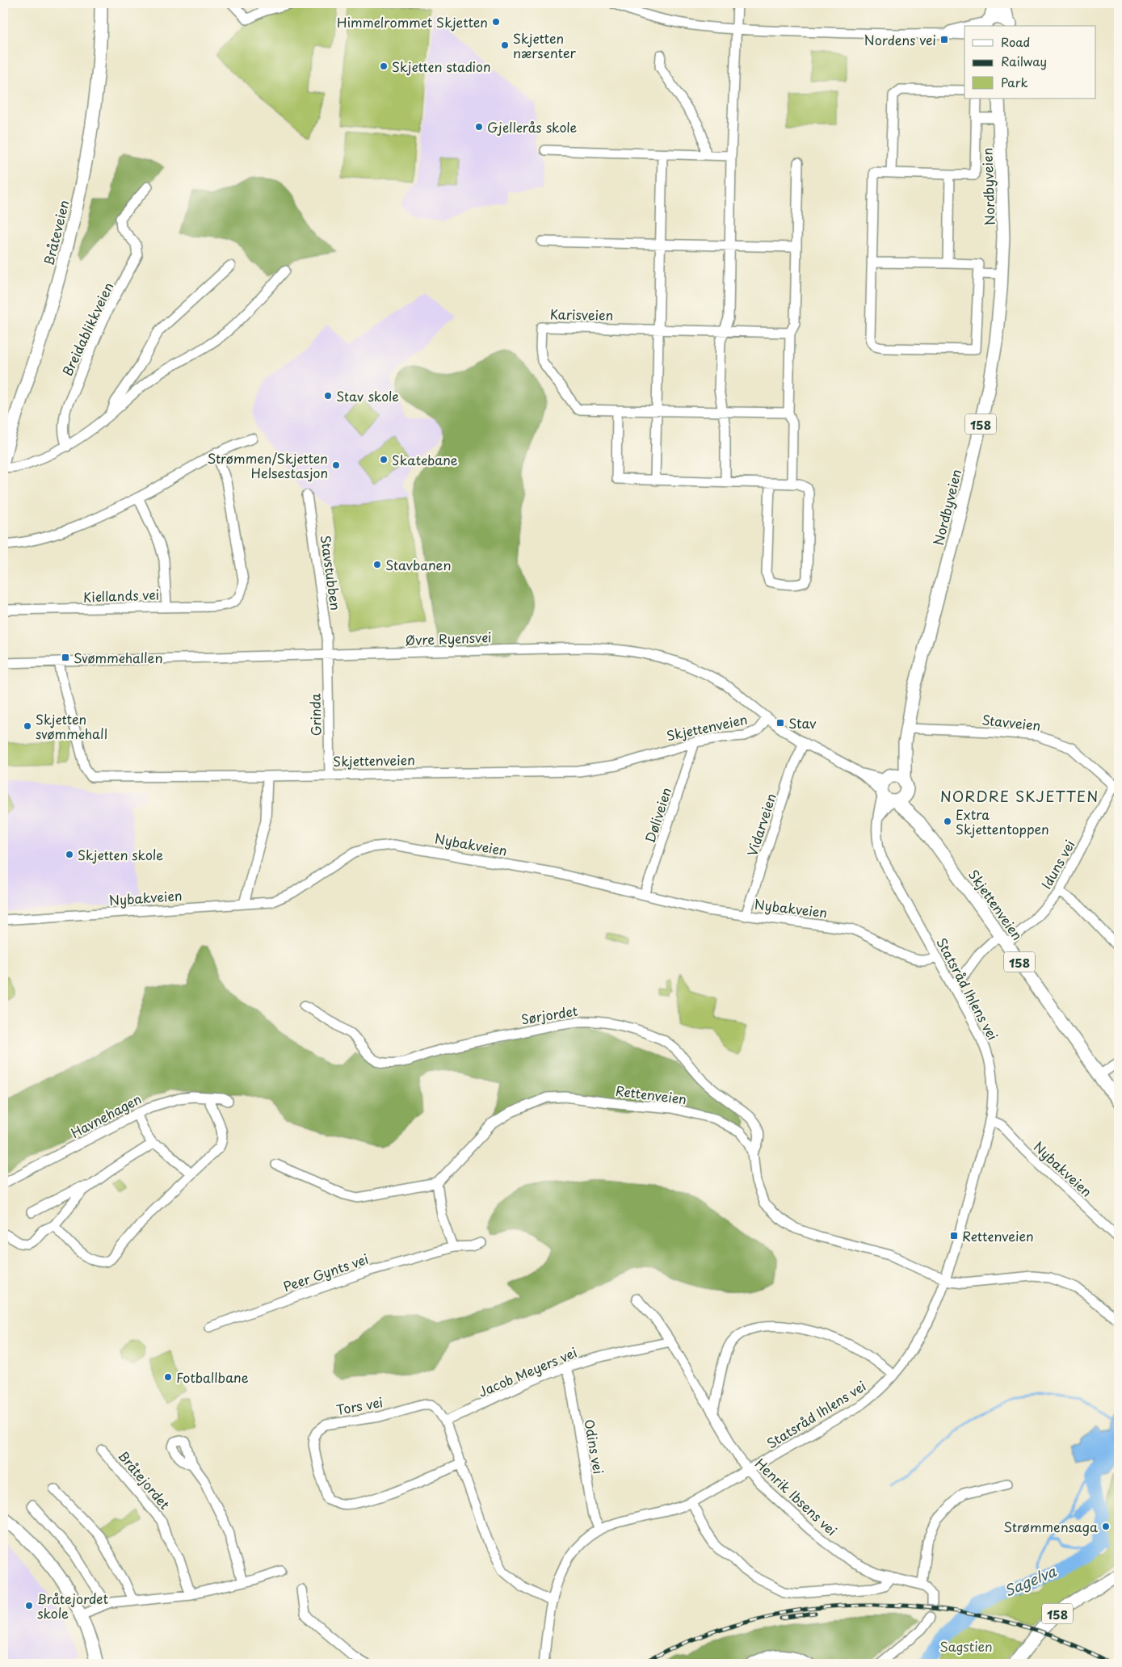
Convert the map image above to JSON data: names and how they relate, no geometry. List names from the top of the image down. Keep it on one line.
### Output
{"streets":{"main road":["Nordbyveien","Bråteveien","158","Skjettenveien"],"street":["Karisveien","Breidablikkveien","Stavstubben","Kiellands vei","Øvre Ryensvei","Grinda","Stavveien","Døliveien","Vidarveien","Nybakveien","Iduns vei","Statsråd Ihlens vei","Sørjordet","Rettenveien","Havnehagen","Peer Gynts vei","Jacob Meyers vei","Tors vei","Odins vei","Bråtejordet","Henrik Ibsens vei"]},"crossings":[["Nordbyveien","158"],["Nordbyveien","Øvre Ryensvei"],["Nordbyveien","Stavveien"],["Nordbyveien","Skjettenveien"],["Nordbyveien","Statsråd Ihlens vei"],["158","Øvre Ryensvei"],["158","Skjettenveien"],["158","Statsråd Ihlens vei"],["Stavstubben","Øvre Ryensvei"],["Stavstubben","Grinda"],["Øvre Ryensvei","Grinda"],["Øvre Ryensvei","Skjettenveien"],["Øvre Ryensvei","Vidarveien"],["Øvre Ryensvei","Statsråd Ihlens vei"],["Grinda","Skjettenveien"],["Stavveien","Iduns vei"],["Skjettenveien","Døliveien"],["Skjettenveien","Iduns vei"],["Skjettenveien","Statsråd Ihlens vei"],["Døliveien","Nybakveien"],["Vidarveien","Nybakveien"],["Nybakveien","Statsråd Ihlens vei"],["Iduns vei","Statsråd Ihlens vei"],["Statsråd Ihlens vei","Rettenveien"],["Statsråd Ihlens vei","Tors vei"],["Statsråd Ihlens vei","Odins vei"],["Statsråd Ihlens vei","Henrik Ibsens vei"],["Sørjordet","Rettenveien"],["Jacob Meyers vei","Tors vei"],["Jacob Meyers vei","Odins vei"],["Jacob Meyers vei","Henrik Ibsens vei"]],"districts":["NORDRE SKJETTEN"],"water":["Sagelva"],"parks":["Sagstien"],"places":{"other":["Himmelrommet Skjetten","Skjetten nærsenter","Skjetten stadion","Gjellerås skole","Stav skole","Skatebane","Strømmen/Skjetten Helsestasjon","Stavbanen","Skjetten svømmehall","Extra Skjettentoppen","Skjetten skole","Fotballbane","Strømmensaga","Bråtejordet skole"],"transit":["Nordens vei","Svømmehallen","Stav","Rettenveien"]},"legend":["Road","Railway","Park"]}
